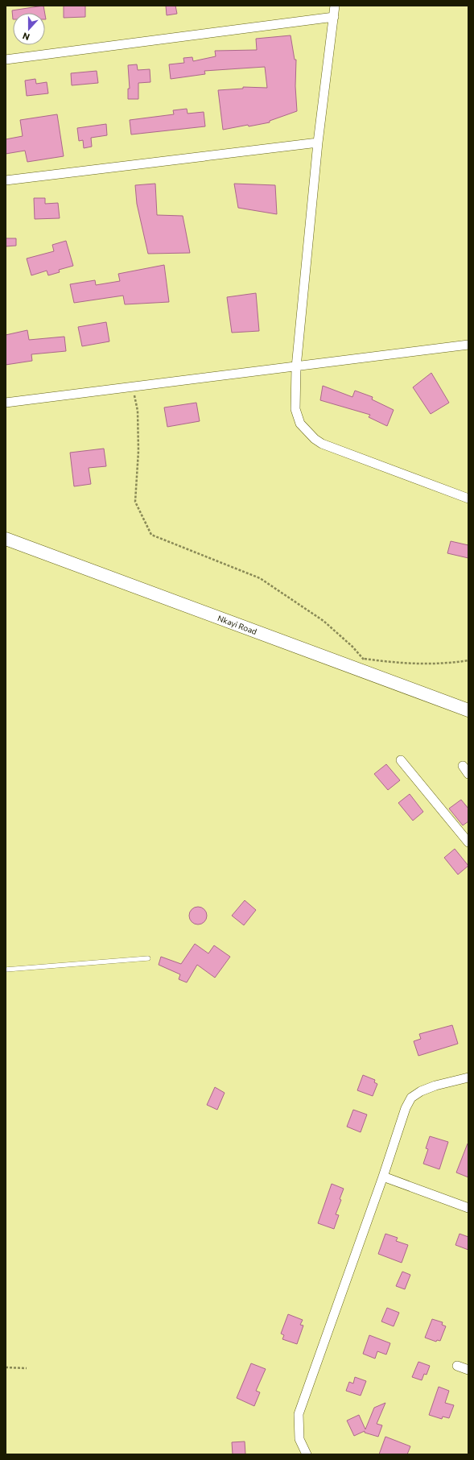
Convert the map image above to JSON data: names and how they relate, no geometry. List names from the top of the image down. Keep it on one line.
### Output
{"streets":{"main road":["Nkayi Road"]},"north":"bottom"}
